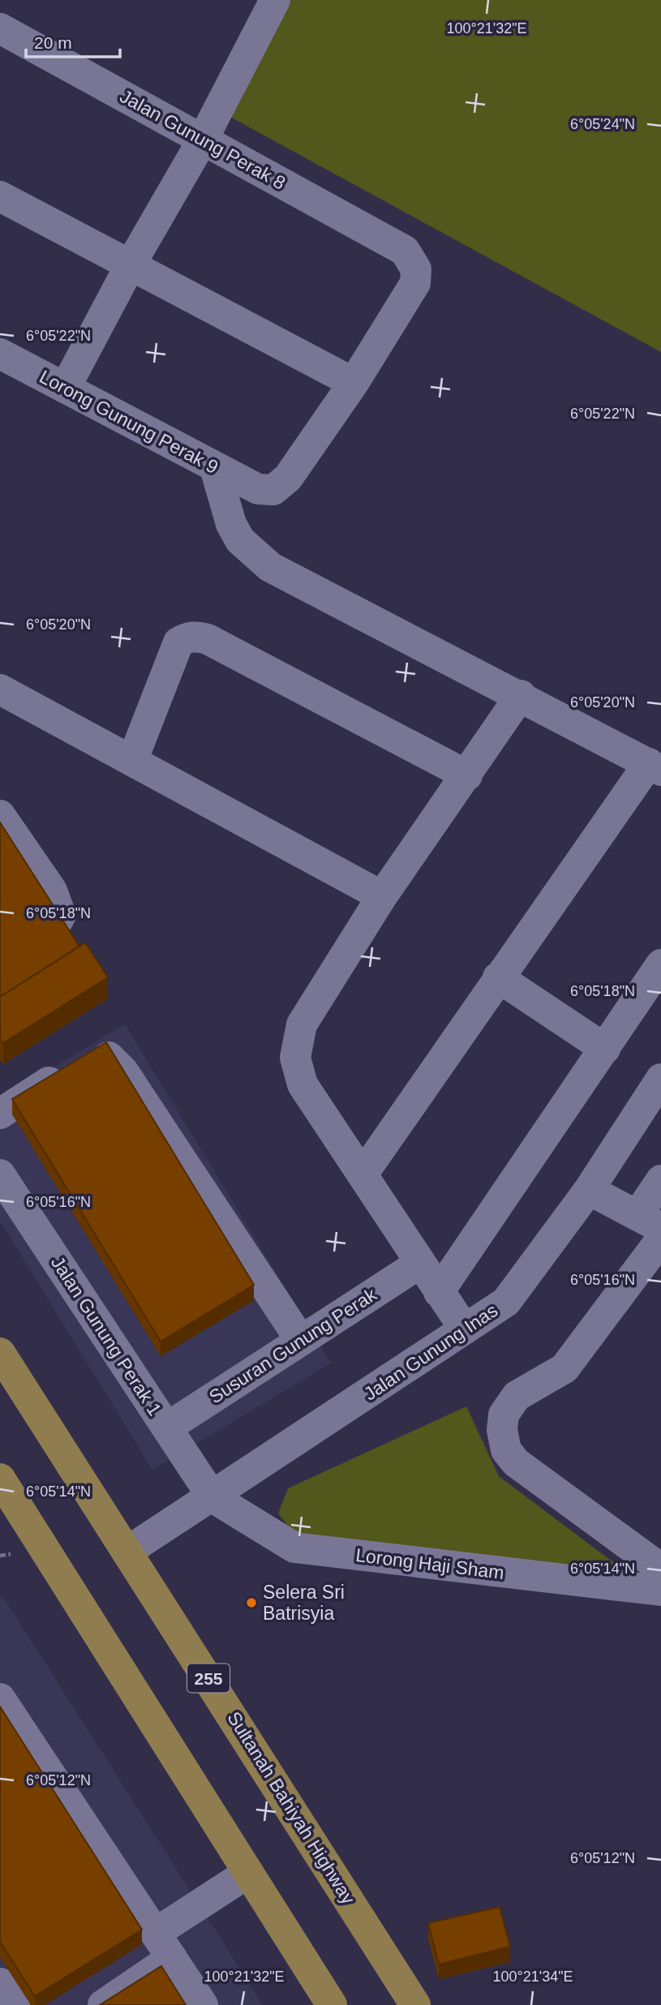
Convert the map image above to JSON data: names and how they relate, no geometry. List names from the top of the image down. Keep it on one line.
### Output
{"streets":{"main road":["255","Sultanah Bahiyah Highway"],"street":["Jalan Gunung Perak 8","Lorong Gunung Perak 9","Jalan Gunung Perak 1","Susuran Gunung Perak","Jalan Gunung Inas","Lorong Haji Sham"]},"crossings":[["Jalan Gunung Perak 8","Lorong Gunung Perak 9"],["Jalan Gunung Perak 1","Susuran Gunung Perak"],["Jalan Gunung Perak 1","Jalan Gunung Inas"],["Jalan Gunung Perak 1","Lorong Haji Sham"],["Jalan Gunung Inas","Lorong Haji Sham"],["Jalan Gunung Inas","Sultanah Bahiyah Highway"]],"places":["Selera Sri Batrisyia"],"scale_bar":"20 m","coordinates":["100°21'32\"E","6°05'24\"N","6°05'22\"N","6°05'20\"N","6°05'18\"N","6°05'16\"N","6°05'14\"N","6°05'12\"N","100°21'34\"E"]}
